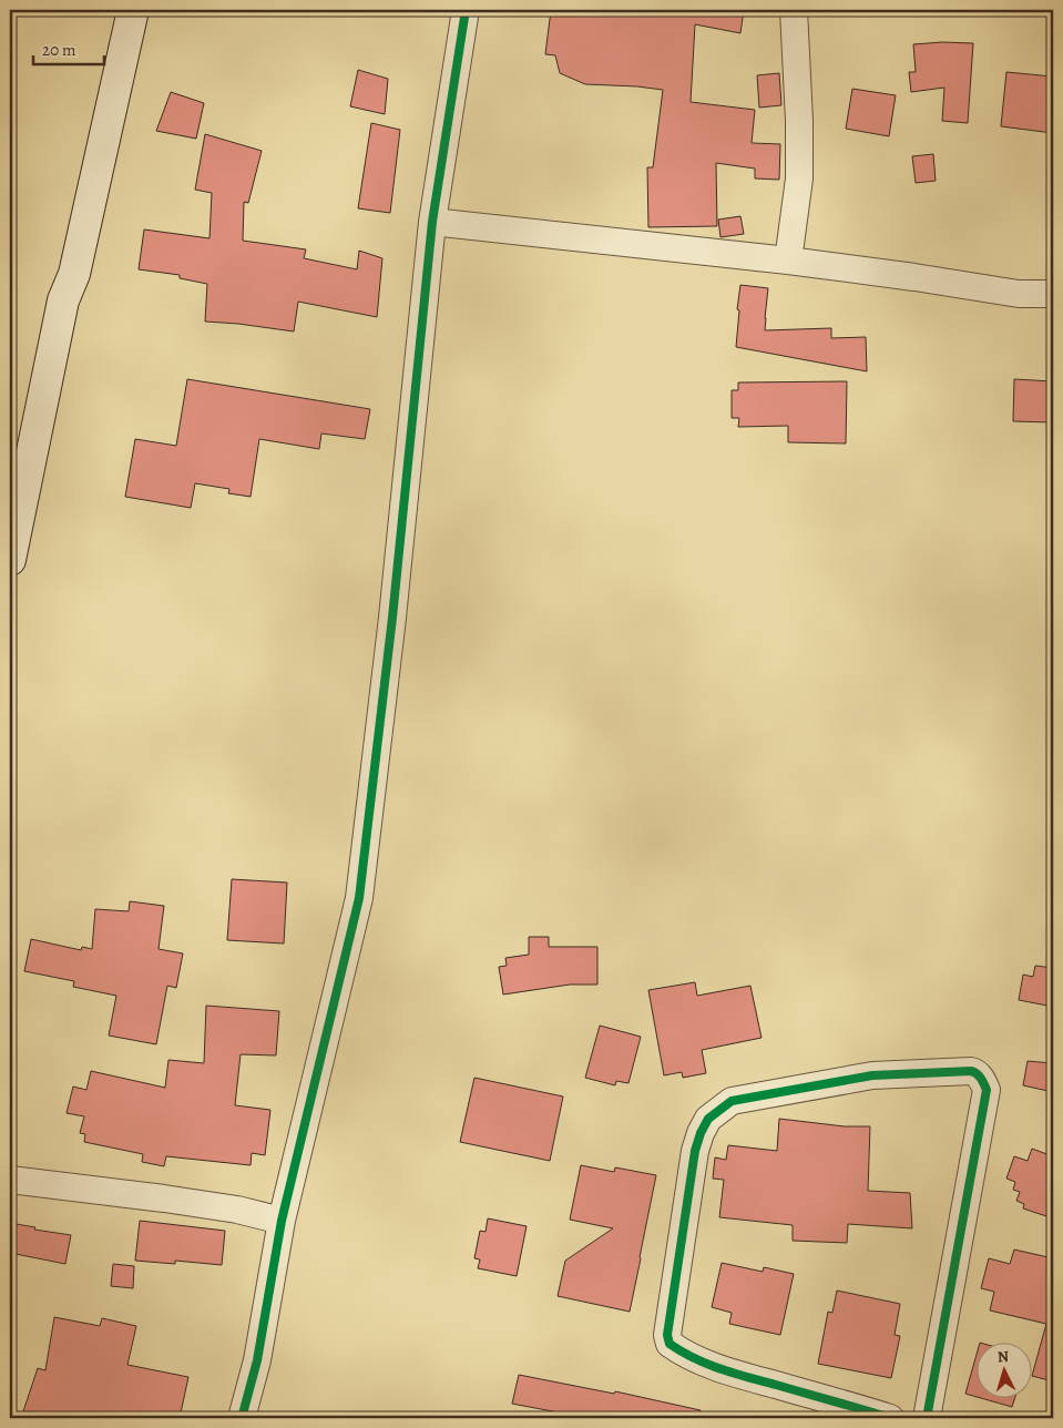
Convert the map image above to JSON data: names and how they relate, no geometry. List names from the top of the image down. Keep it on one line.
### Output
{"scale_bar":"20 m","north":"top"}
